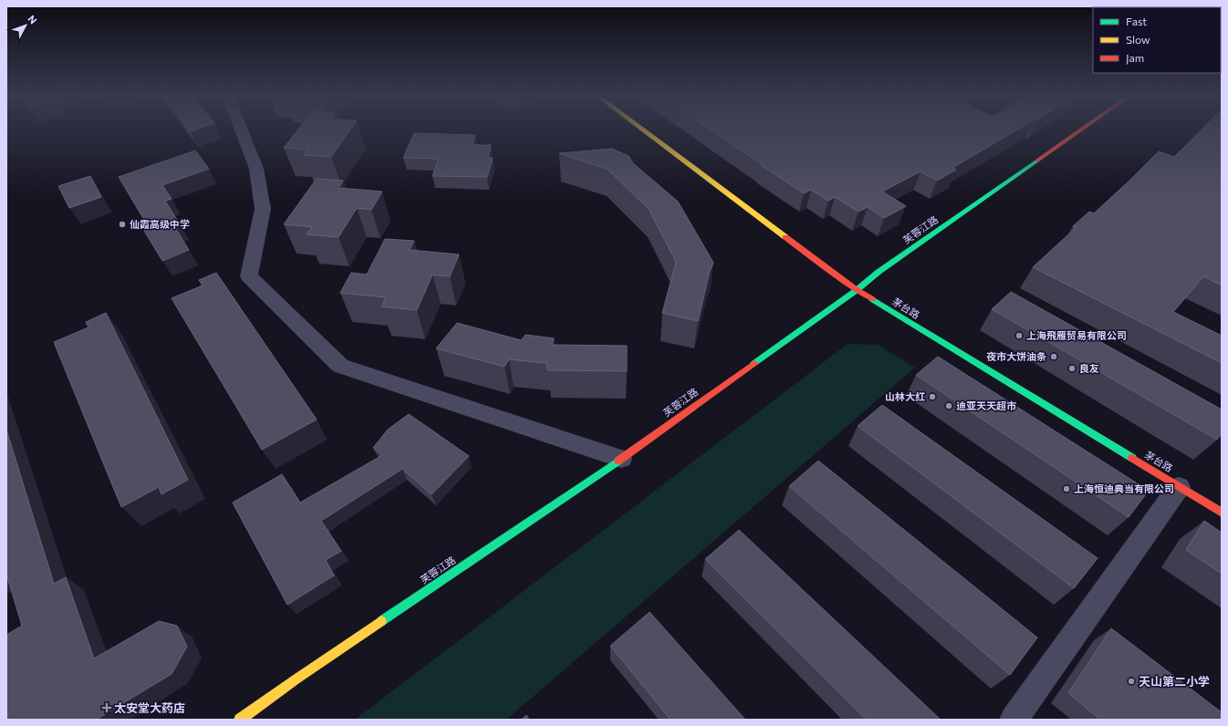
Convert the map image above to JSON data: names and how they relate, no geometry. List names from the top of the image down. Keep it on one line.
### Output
{"streets":{"street":["芙蓉江路","茅台路"]},"crossings":[["芙蓉江路","茅台路"]],"places":{"other":["仙霞高级中学","上海飛雁贸易有限公司","夜市大饼油条","良友","山林大红","迪亚天天超市","上海恒迪典当有限公司","天山第二小学"],"health":["太安堂大药店"]},"legend":["Fast","Slow","Jam"],"north":"top right"}
